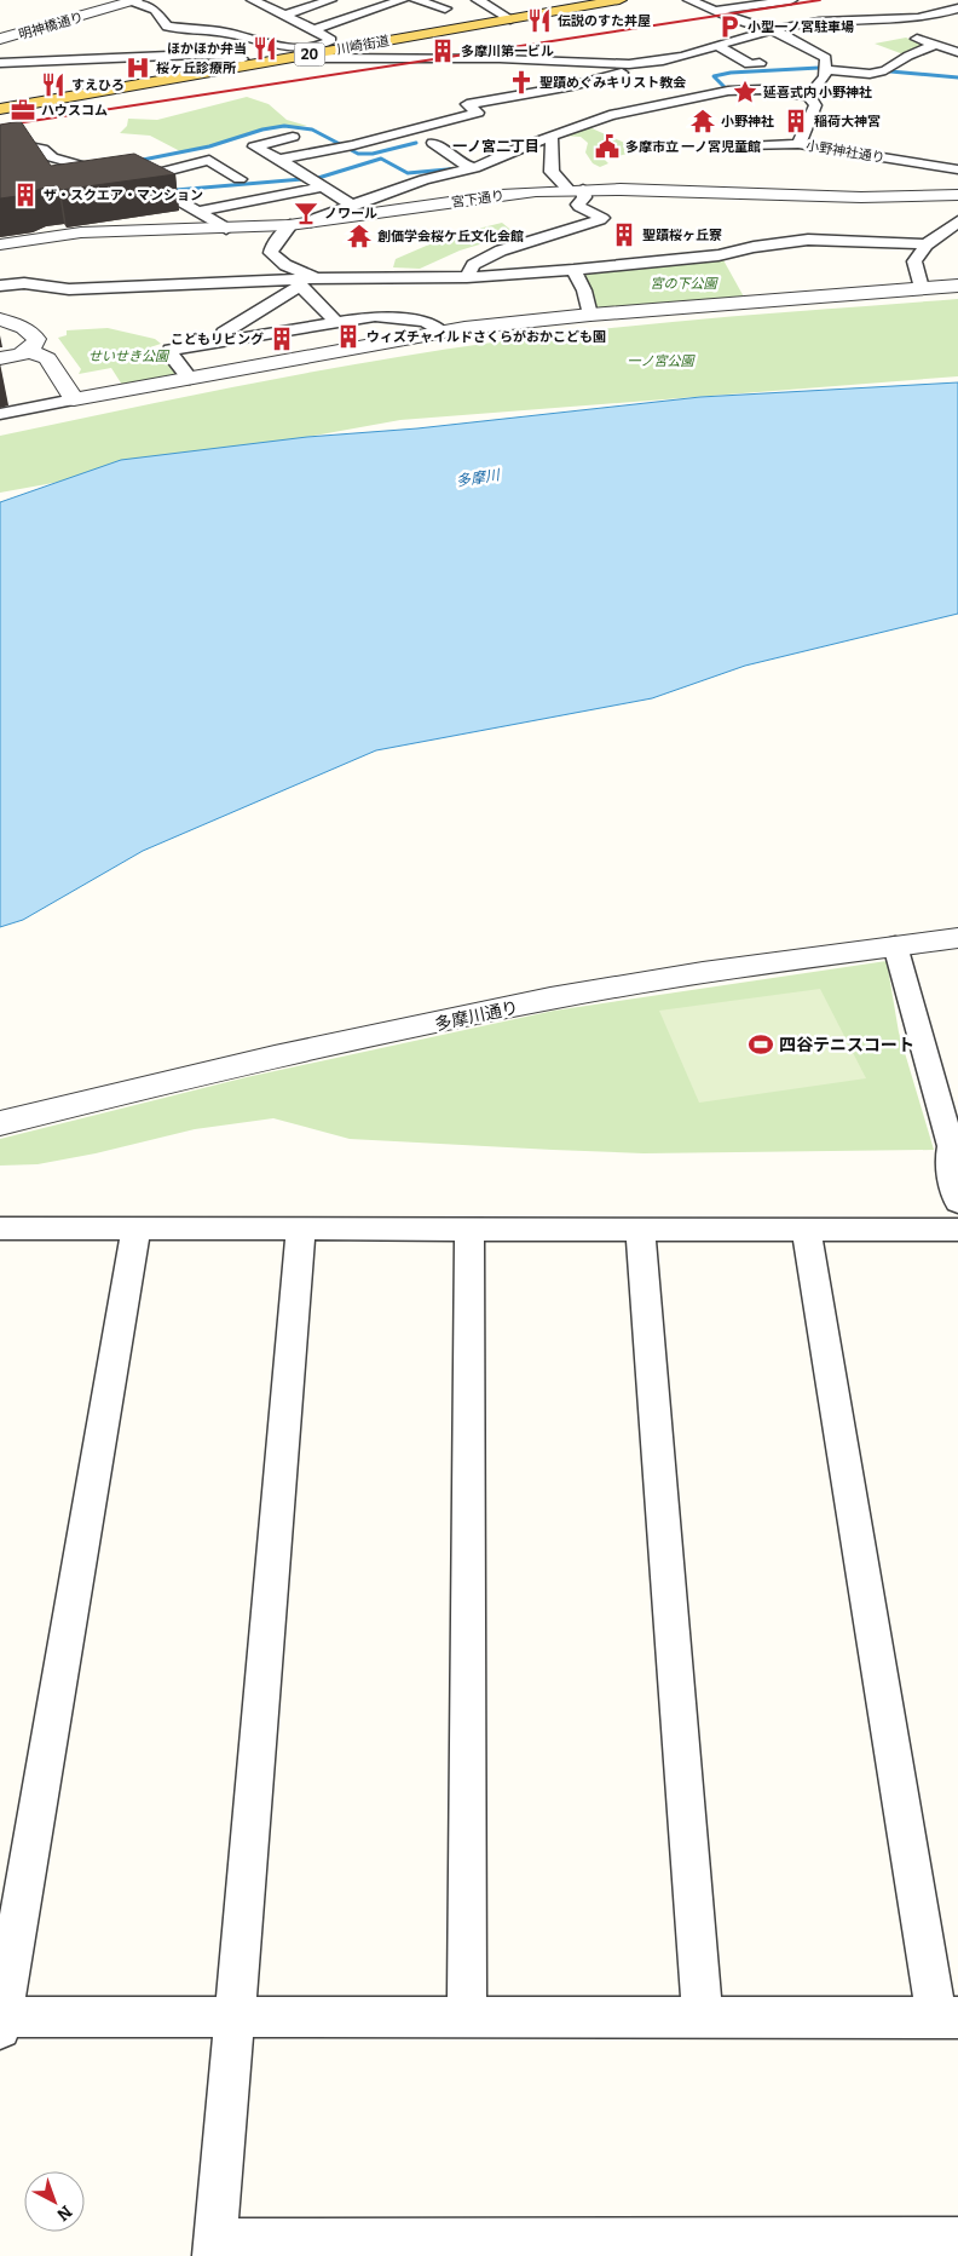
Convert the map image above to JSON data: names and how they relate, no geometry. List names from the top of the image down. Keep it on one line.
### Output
{"streets":{"main road":["川崎街道","20"],"street":["明神橋通り","小野神社通り","宮下通り","多摩川通り"]},"districts":["一ノ宮二丁目"],"water":["多摩川"],"parks":["宮の下公園","せいせき公園","一ノ宮公園"],"places":{"restaurant":["伝説のすた丼屋","ほかほか弁当","すえひろ"],"parking":["小型一ノ宮駐車場"],"building":["多摩川第一ビル","稲荷大神宮","ザ・スクエア・マンション","聖蹟桜ヶ丘寮","ウィズチャイルドさくらがおかこども園","こどもリビング"],"hospital":["桜ヶ丘診療所"],"church":["聖蹟めぐみキリスト教会"],"place":["延喜式内 小野神社"],"office":["ハウスコム"],"temple":["小野神社","創価学会桜ケ丘文化会館"],"public building":["多摩市立 一ノ宮児童館"],"bar":["ノワール"],"sports":["四谷テニスコート"]},"north":"bottom right"}
